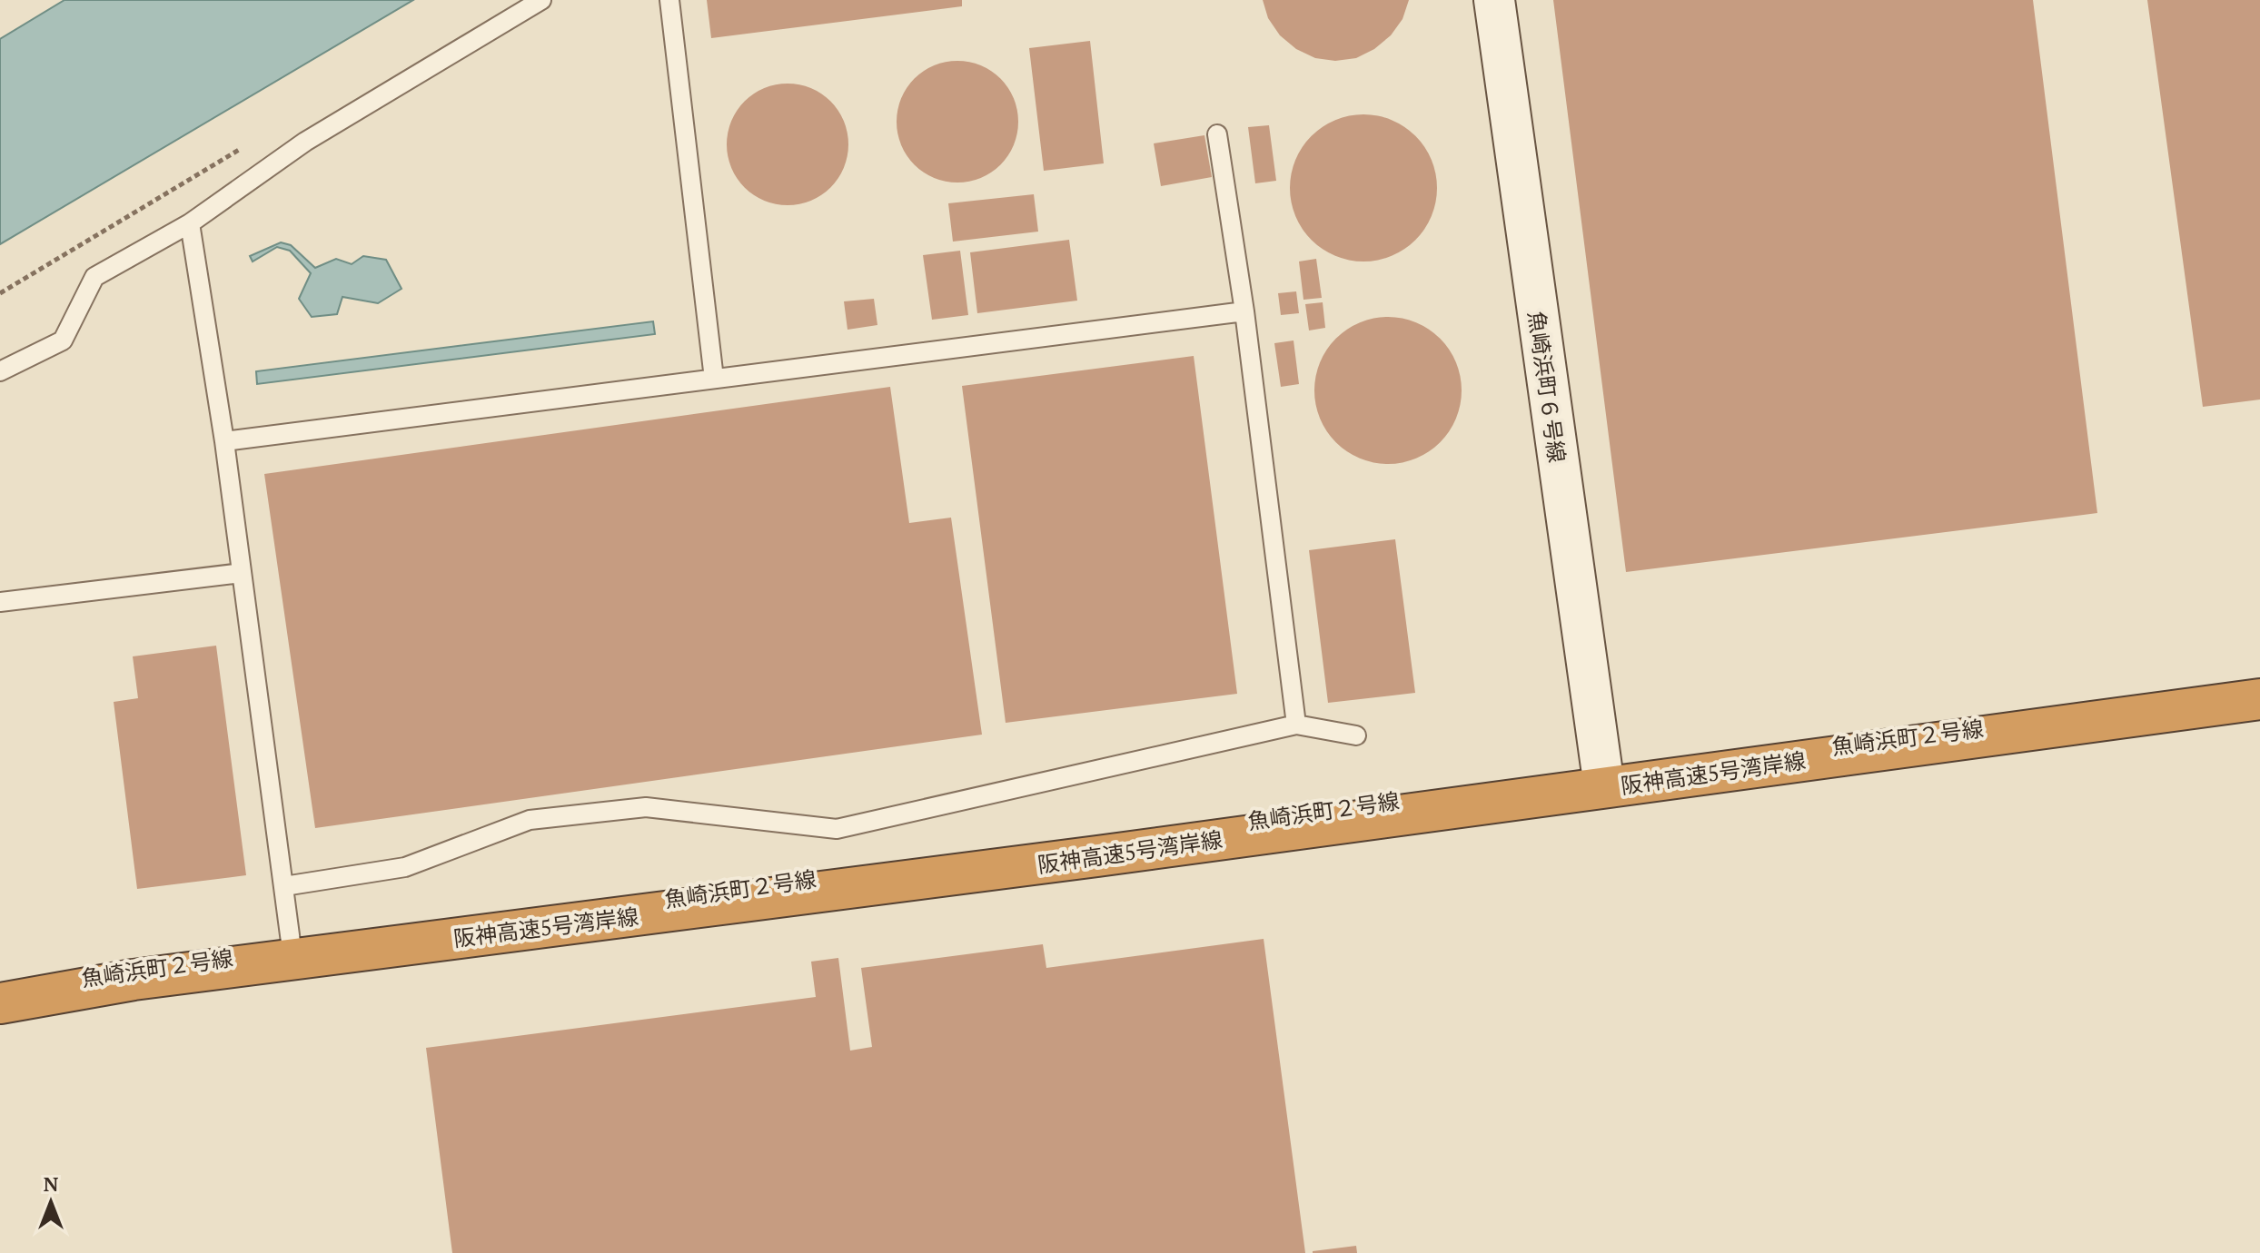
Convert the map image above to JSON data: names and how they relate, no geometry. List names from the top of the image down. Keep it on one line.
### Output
{"streets":{"highway":["阪神高速5号湾岸線"],"street":["魚崎浜町６号線","魚崎浜町２号線"]},"crossings":[["魚崎浜町６号線","魚崎浜町２号線"],["魚崎浜町２号線","阪神高速5号湾岸線"]],"north":"top"}
